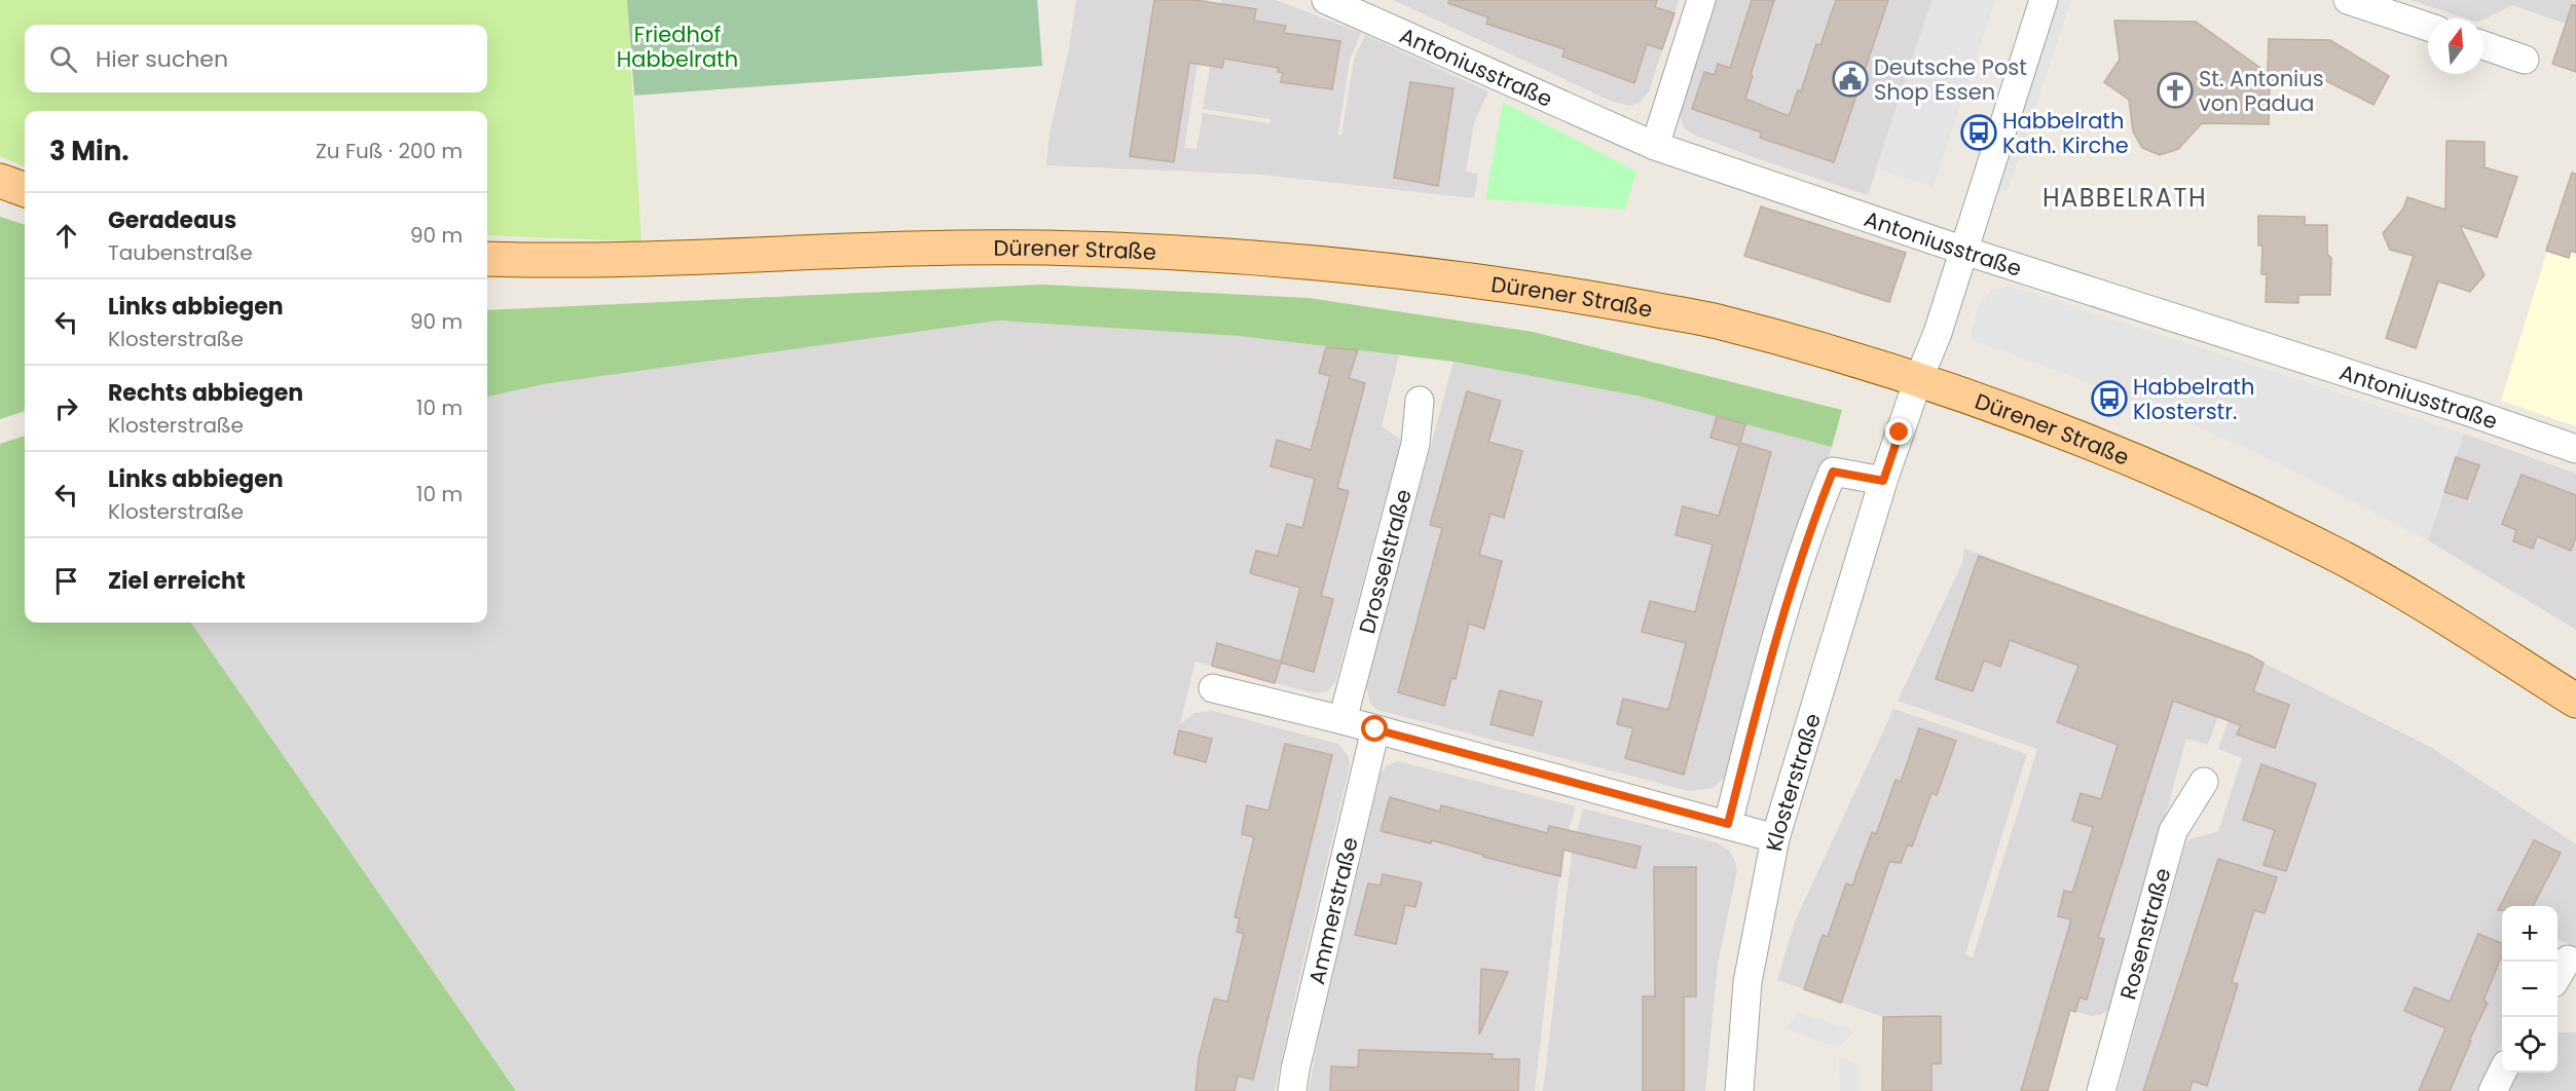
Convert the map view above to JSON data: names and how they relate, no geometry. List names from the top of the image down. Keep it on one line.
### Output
{"streets":{"main road":["Dürener Straße"],"street":["Antoniusstraße","Drosselstraße","Klosterstraße","Ammerstraße","Rosenstraße"]},"crossings":[["Antoniusstraße","Klosterstraße"],["Dürener Straße","Klosterstraße"]],"districts":["HABBELRATH"],"parks":["Friedhof Habbelrath"],"places":{"public building":["Deutsche Post Shop Essen"],"church":["St. Antonius von Padua"],"bus stop":["Habbelrath Kath. Kirche","Habbelrath Klosterstr."]},"north":"top","page":{"search":"Hier suchen","heading":["3 Min.","Zu Fuß · 200 m"],"list":[["Geradeaus","Taubenstraße","90 m"],["Links abbiegen","Klosterstraße","90 m"],["Rechts abbiegen","Klosterstraße","10 m"],["Links abbiegen","Klosterstraße","10 m"],"Ziel erreicht"],"map_buttons":["+","−"]}}
